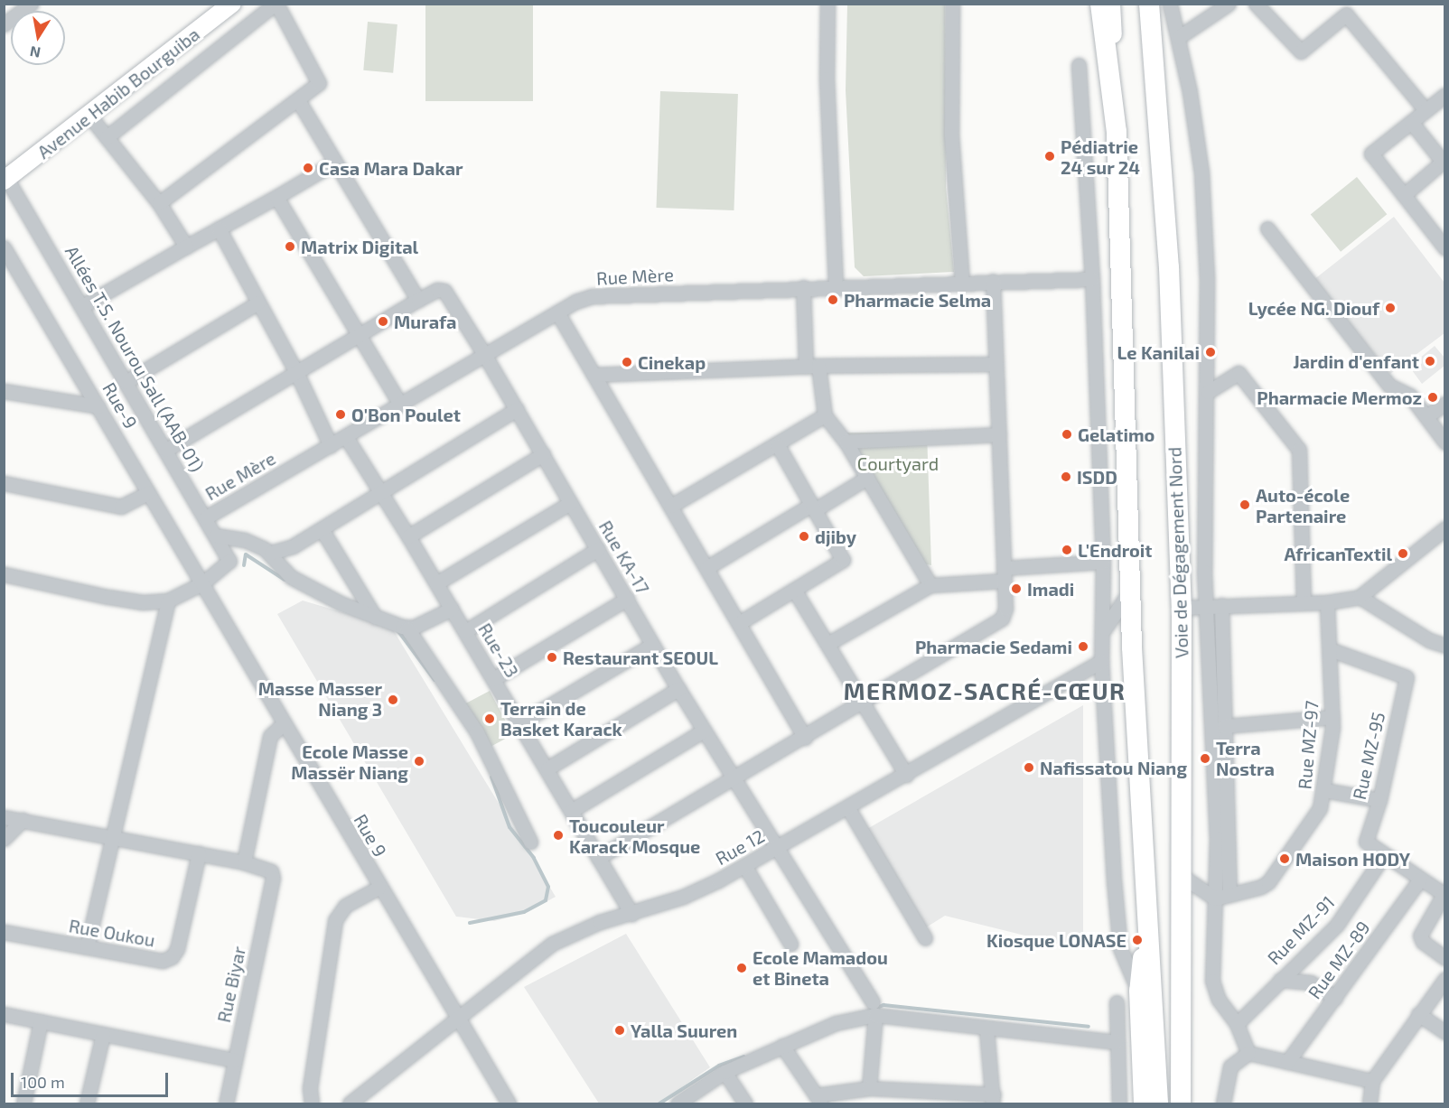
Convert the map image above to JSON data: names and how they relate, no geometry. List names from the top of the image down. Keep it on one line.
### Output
{"streets":{"highway":["Voie de Dégagement Nord"],"main road":["Avenue Habib Bourguiba"],"street":["Rue Mère","Allées T.S. Nourou Sall (AAB-01)","Rue-9","Rue KA-17","Rue-23","Rue MZ-97","Rue MZ-95","Rue 9","Rue 12","Rue MZ-91","Rue Oukou","Rue MZ-89","Rue Biyar"]},"crossings":[["Avenue Habib Bourguiba","Allées T.S. Nourou Sall (AAB-01)"],["Rue Mère","Allées T.S. Nourou Sall (AAB-01)"],["Rue Mère","Rue KA-17"],["Rue Mère","Rue-23"],["Allées T.S. Nourou Sall (AAB-01)","Rue-9"],["Allées T.S. Nourou Sall (AAB-01)","Rue 9"],["Rue-9","Rue 9"],["Rue KA-17","Rue 12"],["Rue-23","Rue 12"],["Rue MZ-97","Rue MZ-95"],["Rue MZ-95","Rue MZ-91"],["Rue 9","Rue 12"]],"districts":["MERMOZ-SACRÉ-CŒUR"],"parks":["Courtyard"],"places":["Pédiatrie 24 sur 24","Casa Mara Dakar","Matrix Digital","Pharmacie Selma","Lycée NG. Diouf","Murafa","Le Kanilai","Jardin d'enfant","Cinekap","Pharmacie Mermoz","O'Bon Poulet","Gelatimo","ISDD","Auto-école Partenaire","djiby","L'Endroit","AfricanTextil","Imadi","Pharmacie Sedami","Restaurant SEOUL","Masse Masser Niang 3","Terrain de Basket Karack","Terra Nostra","Ecole Masse Massër Niang","Nafissatou Niang","Toucouleur Karack Mosque","Maison HODY","Kiosque LONASE","Ecole Mamadou et Bineta","Yalla Suuren"],"scale_bar":"100 m","north":"bottom"}
